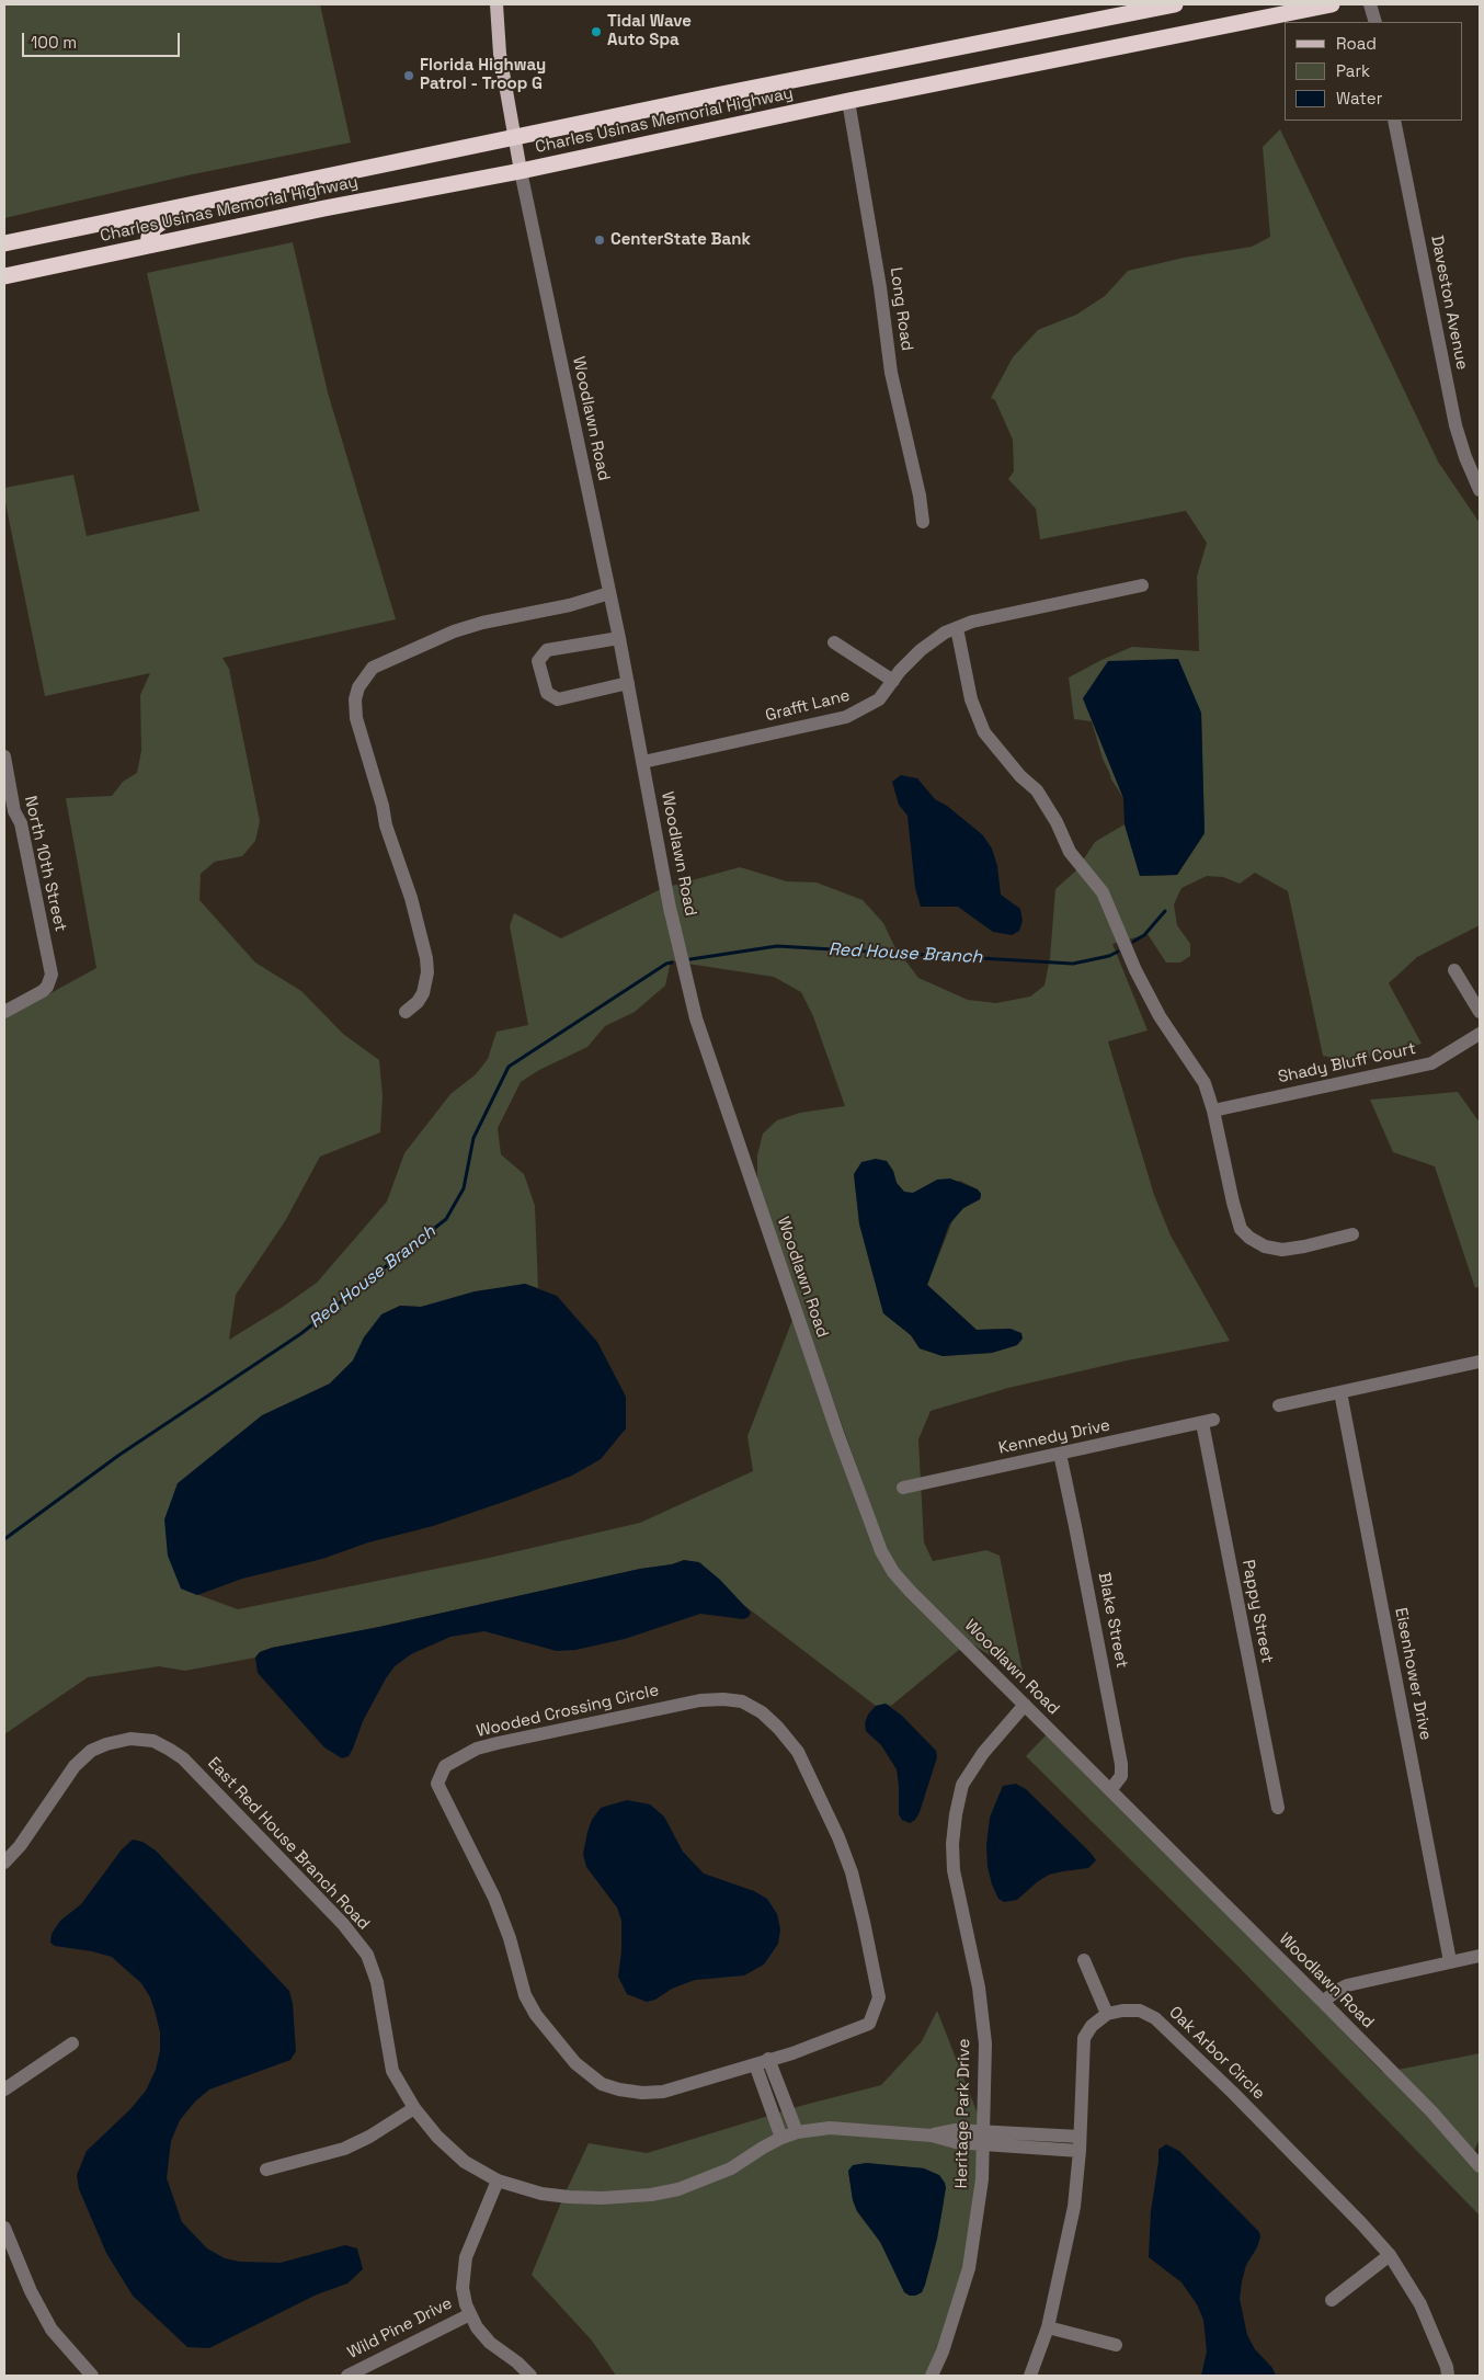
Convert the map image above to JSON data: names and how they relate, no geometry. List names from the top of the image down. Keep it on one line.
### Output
{"streets":{"highway":["Charles Usinas Memorial Highway"],"street":["Daveston Avenue","Long Road","Woodlawn Road","Grafft Lane","North 10th Street","Shady Bluff Court","Kennedy Drive","Pappy Street","Blake Street","Eisenhower Drive","Wooded Crossing Circle","East Red House Branch Road","Oak Arbor Circle","Heritage Park Drive","Wild Pine Drive"]},"crossings":[["Charles Usinas Memorial Highway","Long Road"],["Charles Usinas Memorial Highway","Woodlawn Road"],["Woodlawn Road","Grafft Lane"],["Woodlawn Road","Blake Street"],["Woodlawn Road","Heritage Park Drive"],["Kennedy Drive","Pappy Street"],["Kennedy Drive","Blake Street"],["East Red House Branch Road","Heritage Park Drive"]],"water":["Red House Branch"],"places":["Tidal Wave Auto Spa","Florida Highway Patrol - Troop G","CenterState Bank"],"legend":["Road","Park","Water"],"scale_bar":"100 m"}
